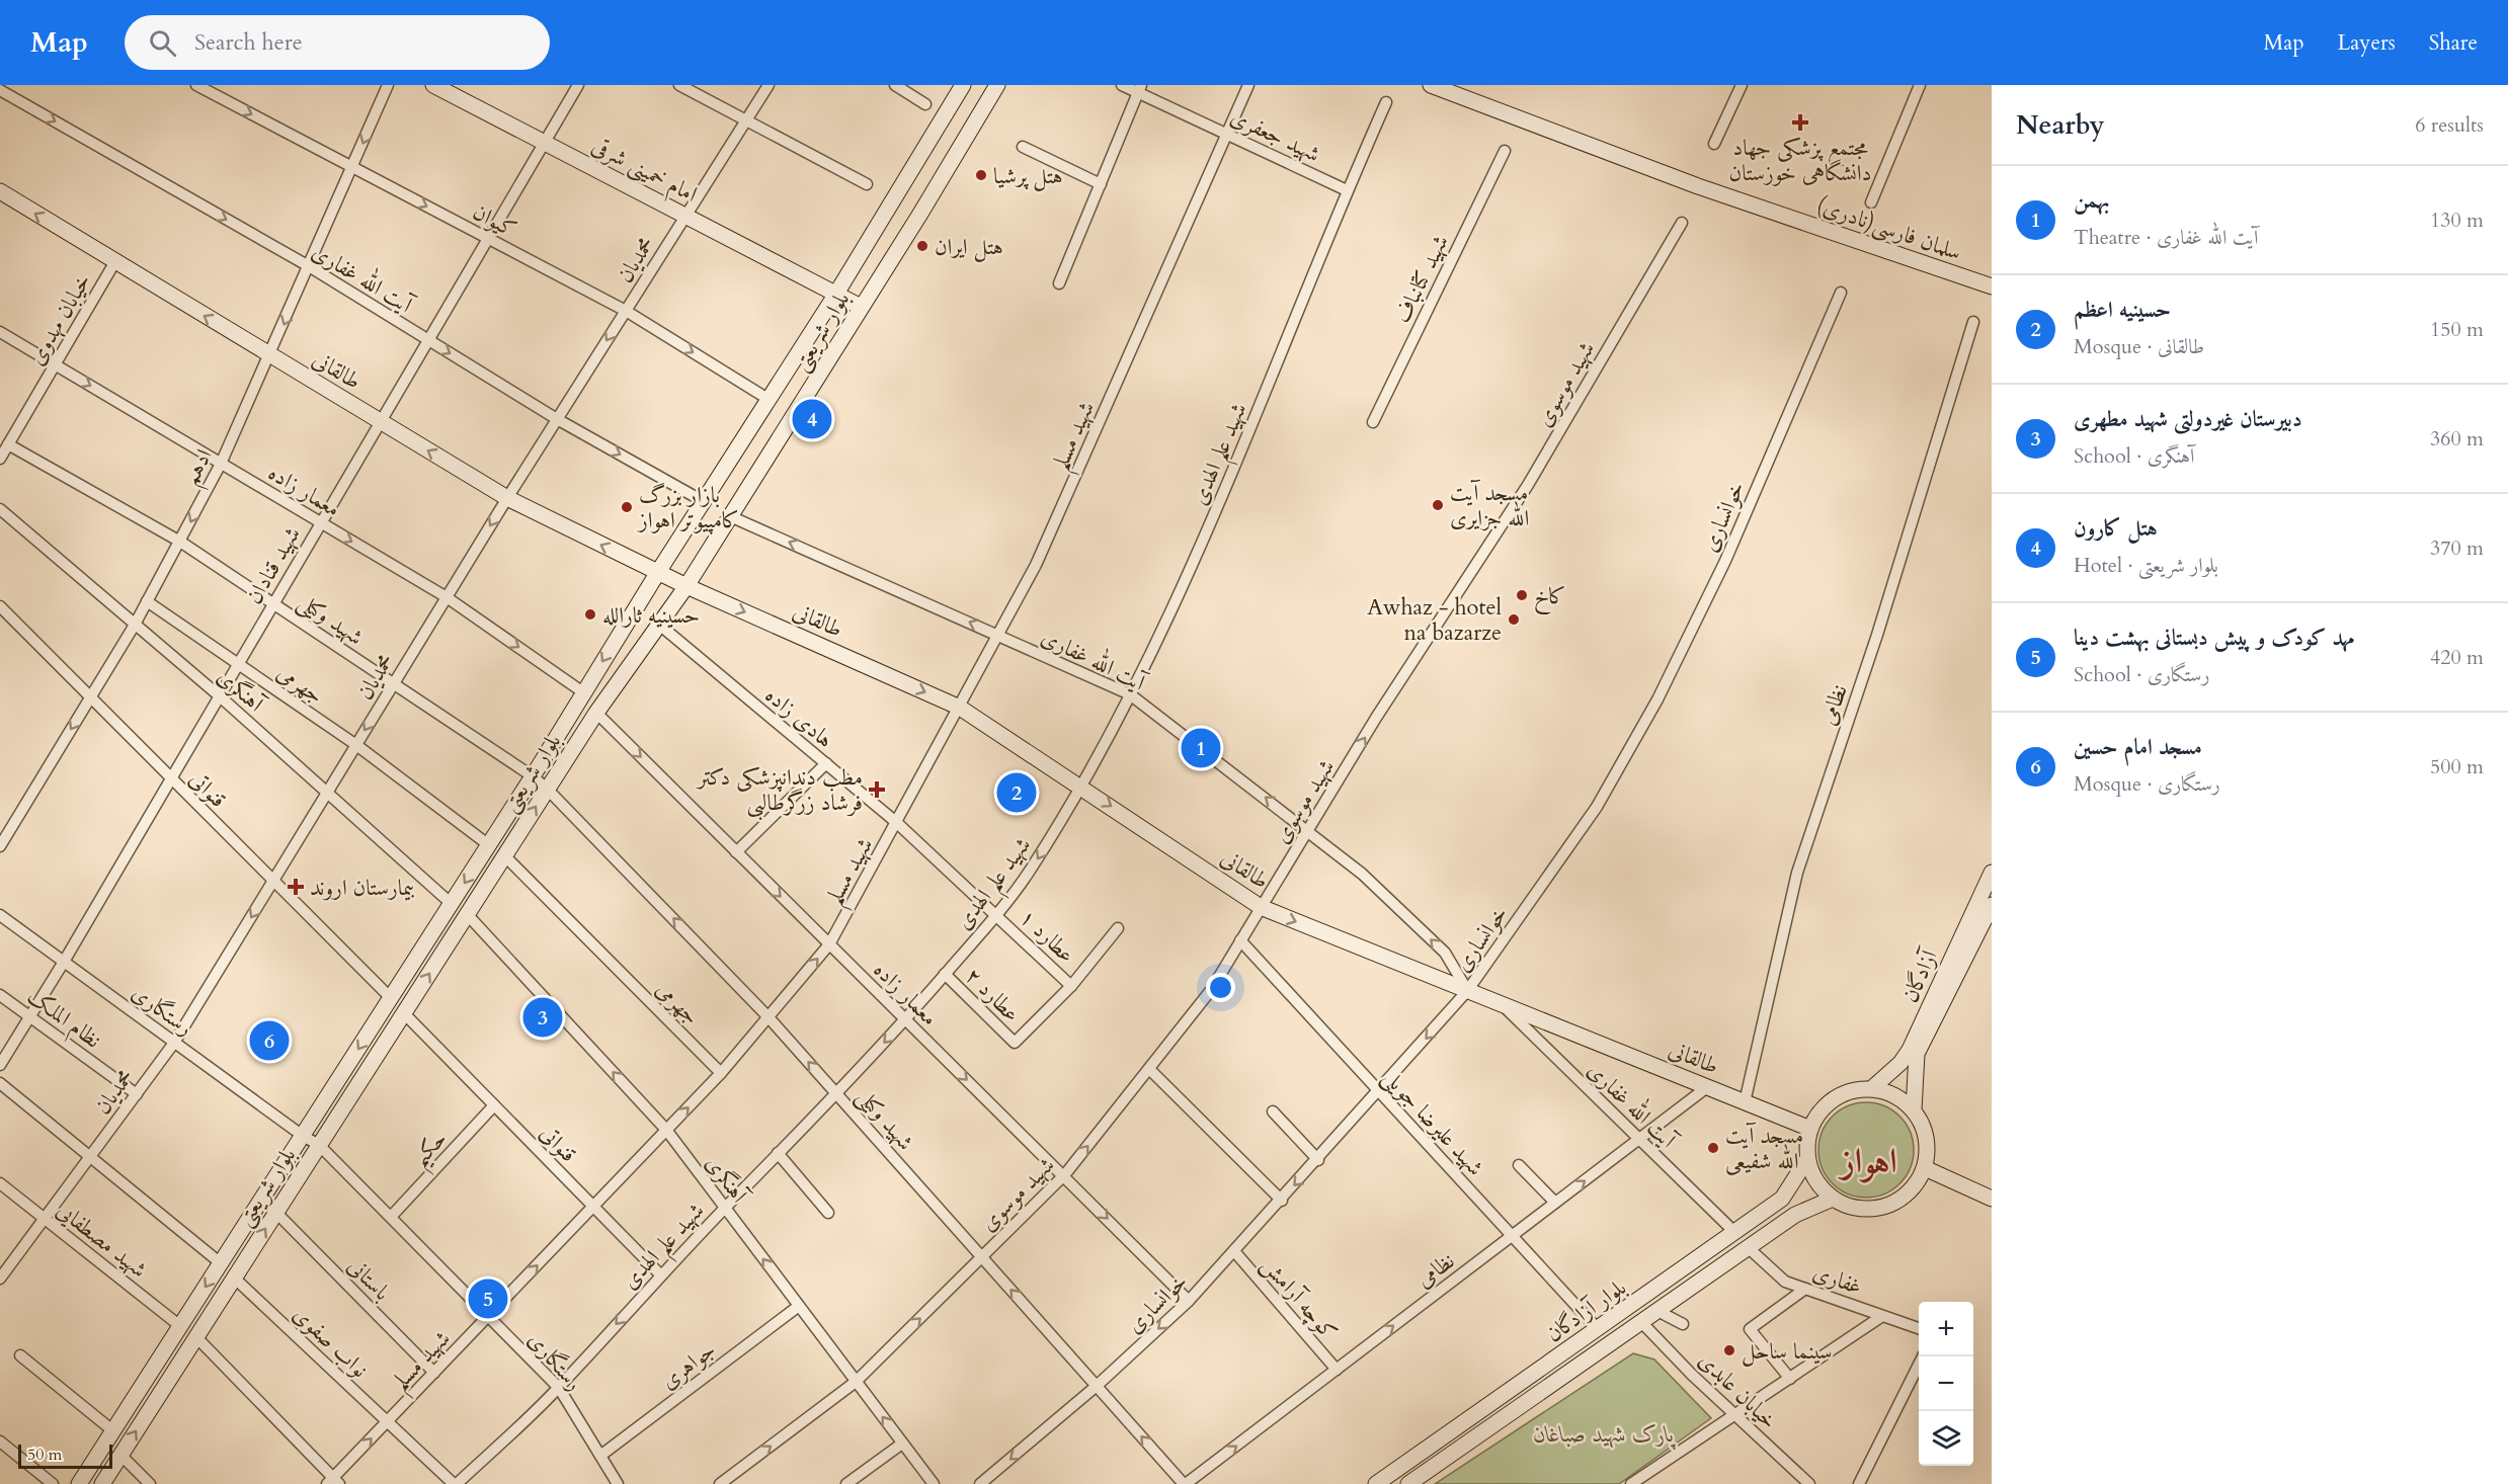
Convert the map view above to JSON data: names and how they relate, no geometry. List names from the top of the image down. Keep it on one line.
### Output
{"streets":{"main road":["امام خمینی شرقی","سلمان فارسی(نادری)","بلوار شریعتی","طالقانی","آزادگان","بلوار آزادگان"],"street":["شهید جعفری","کیوان","محمدیان","آیت الله غفاری","شهید کتانباف","خیابان مهدوی","شهید موسوی","شهید مسلم","شهید علم الهدی","ادهم","معمار زاده","خوانساری","شهید قنادان","شهید وکیلی","جهرمی","آهنگری","نظامی","هادی زاده","قنواتی","عطارد ۱","عطارد ۲","رستگاری","نظام الملک","شهید علیرضا جویلی","حکیم","شهید مصطفایی","باستانی","غفاری","کوچه آرامش","نواب صفوی","جواهری","خیابان عابدی"]},"crossings":[["شهید جعفری","شهید مسلم"],["شهید جعفری","شهید علم الهدی"],["امام خمینی شرقی","محمدیان"],["امام خمینی شرقی","بلوار شریعتی"],["امام خمینی شرقی","شهید قنادان"],["کیوان","محمدیان"],["کیوان","بلوار شریعتی"],["کیوان","ادهم"],["کیوان","شهید قنادان"],["محمدیان","آیت الله غفاری"],["محمدیان","طالقانی"],["محمدیان","معمار زاده"],["محمدیان","شهید وکیلی"],["محمدیان","جهرمی"],["محمدیان","آهنگری"],["محمدیان","قنواتی"],["محمدیان","رستگاری"],["محمدیان","نظام الملک"],["محمدیان","شهید مصطفایی"],["آیت الله غفاری","بلوار شریعتی"],["آیت الله غفاری","طالقانی"],["آیت الله غفاری","شهید موسوی"],["آیت الله غفاری","شهید مسلم"],["آیت الله غفاری","شهید علم الهدی"],["آیت الله غفاری","ادهم"],["آیت الله غفاری","خوانساری"],["آیت الله غفاری","شهید قنادان"],["آیت الله غفاری","نظامی"],["آیت الله غفاری","بلوار آزادگان"],["خیابان مهدوی","طالقانی"],["خیابان مهدوی","معمار زاده"],["خیابان مهدوی","شهید وکیلی"],["بلوار شریعتی","طالقانی"],["بلوار شریعتی","معمار زاده"],["بلوار شریعتی","شهید وکیلی"],["بلوار شریعتی","جهرمی"],["بلوار شریعتی","آهنگری"],["بلوار شریعتی","هادی زاده"],["بلوار شریعتی","قنواتی"],["بلوار شریعتی","رستگاری"],["بلوار شریعتی","شهید مصطفایی"],["بلوار شریعتی","باستانی"],["بلوار شریعتی","نواب صفوی"],["طالقانی","شهید موسوی"],["طالقانی","شهید مسلم"],["طالقانی","شهید علم الهدی"],["طالقانی","ادهم"],["طالقانی","خوانساری"],["طالقانی","شهید قنادان"],["طالقانی","نظامی"],["طالقانی","آزادگان"],["طالقانی","بلوار آزادگان"],["شهید موسوی","معمار زاده"],["شهید موسوی","شهید وکیلی"],["شهید موسوی","آهنگری"],["شهید موسوی","شهید علیرضا جویلی"],["شهید مسلم","معمار زاده"],["شهید مسلم","شهید وکیلی"],["شهید مسلم","جهرمی"],["شهید مسلم","آهنگری"],["شهید مسلم","هادی زاده"],["شهید مسلم","قنواتی"],["شهید مسلم","رستگاری"],["شهید مسلم","باستانی"],["شهید مسلم","نواب صفوی"],["شهید علم الهدی","معمار زاده"],["شهید علم الهدی","شهید وکیلی"],["شهید علم الهدی","آهنگری"],["شهید علم الهدی","هادی زاده"],["شهید علم الهدی","قنواتی"],["شهید علم الهدی","عطارد ۱"],["شهید علم الهدی","عطارد ۲"],["شهید علم الهدی","رستگاری"],["شهید علم الهدی","نواب صفوی"],["ادهم","معمار زاده"],["ادهم","شهید وکیلی"],["ادهم","جهرمی"],["ادهم","آهنگری"],["ادهم","قنواتی"],["معمار زاده","خوانساری"],["معمار زاده","شهید قنادان"],["خوانساری","شهید وکیلی"],["خوانساری","شهید علیرضا جویلی"],["خوانساری","کوچه آرامش"],["شهید قنادان","شهید وکیلی"],["شهید قنادان","جهرمی"],["شهید قنادان","آهنگری"],["شهید قنادان","قنواتی"],["شهید قنادان","رستگاری"],["شهید قنادان","نظام الملک"],["شهید وکیلی","نظامی"],["آهنگری","جواهری"],["نظامی","شهید علیرضا جویلی"],["نظامی","کوچه آرامش"],["هادی زاده","عطارد ۱"],["قنواتی","حکیم"],["عطارد ۱","عطارد ۲"],["آزادگان","بلوار آزادگان"],["رستگاری","حکیم"],["رستگاری","جواهری"],["شهید علیرضا جویلی","بلوار آزادگان"],["غفاری","بلوار آزادگان"],["بلوار آزادگان","خیابان عابدی"]],"one_way":["کیوان","محمدیان","شهید موسوی","ادهم","معمار زاده","شهید وکیلی","آهنگری","نظامی"],"districts":["اهواز"],"parks":["پارک شهید صباغان"],"places":{"health":["مجتمع پزشکی جهاد دانشگاهی خوزستان","مطب دندانپزشکی دکتر فرشاد زرگرطالبی","بیمارستان اروند"],"other":["هتل پرشیا","هتل ایران","مسجد آیت الله جزایری","بازار بزرگ کامپیوتر اهواز","کاخ","حسینیه ثارالله","Awhaz - hotel na bazarze","مسجد آیت الله شفیعی","سینما ساحل"]},"scale_bar":"50 m","page":{"header":"Map","search":"Search here","nav":["Map","Layers","Share"],"heading":["Nearby","6 results"],"list":[{"mark":"1","name":"بهمن","note":"Theatre · آیت الله غفاری","value":"130 m"},{"mark":"2","name":"حسینیه اعظم","note":"Mosque · طالقانی","value":"150 m"},{"mark":"3","name":"دبیرستان غیردولتی شهید مطهری","note":"School · آهنگری","value":"360 m"},{"mark":"4","name":"هتل کارون","note":"Hotel · بلوار شریعتی","value":"370 m"},{"mark":"5","name":"مهد کودک و پیش دبستانی بهشت دینا","note":"School · رستگاری","value":"420 m"},{"mark":"6","name":"مسجد امام حسین","note":"Mosque · رستگاری","value":"500 m"}],"pins":["4","1","2","3","6","5"],"map_buttons":["+","−"],"scale":"50 m"}}
